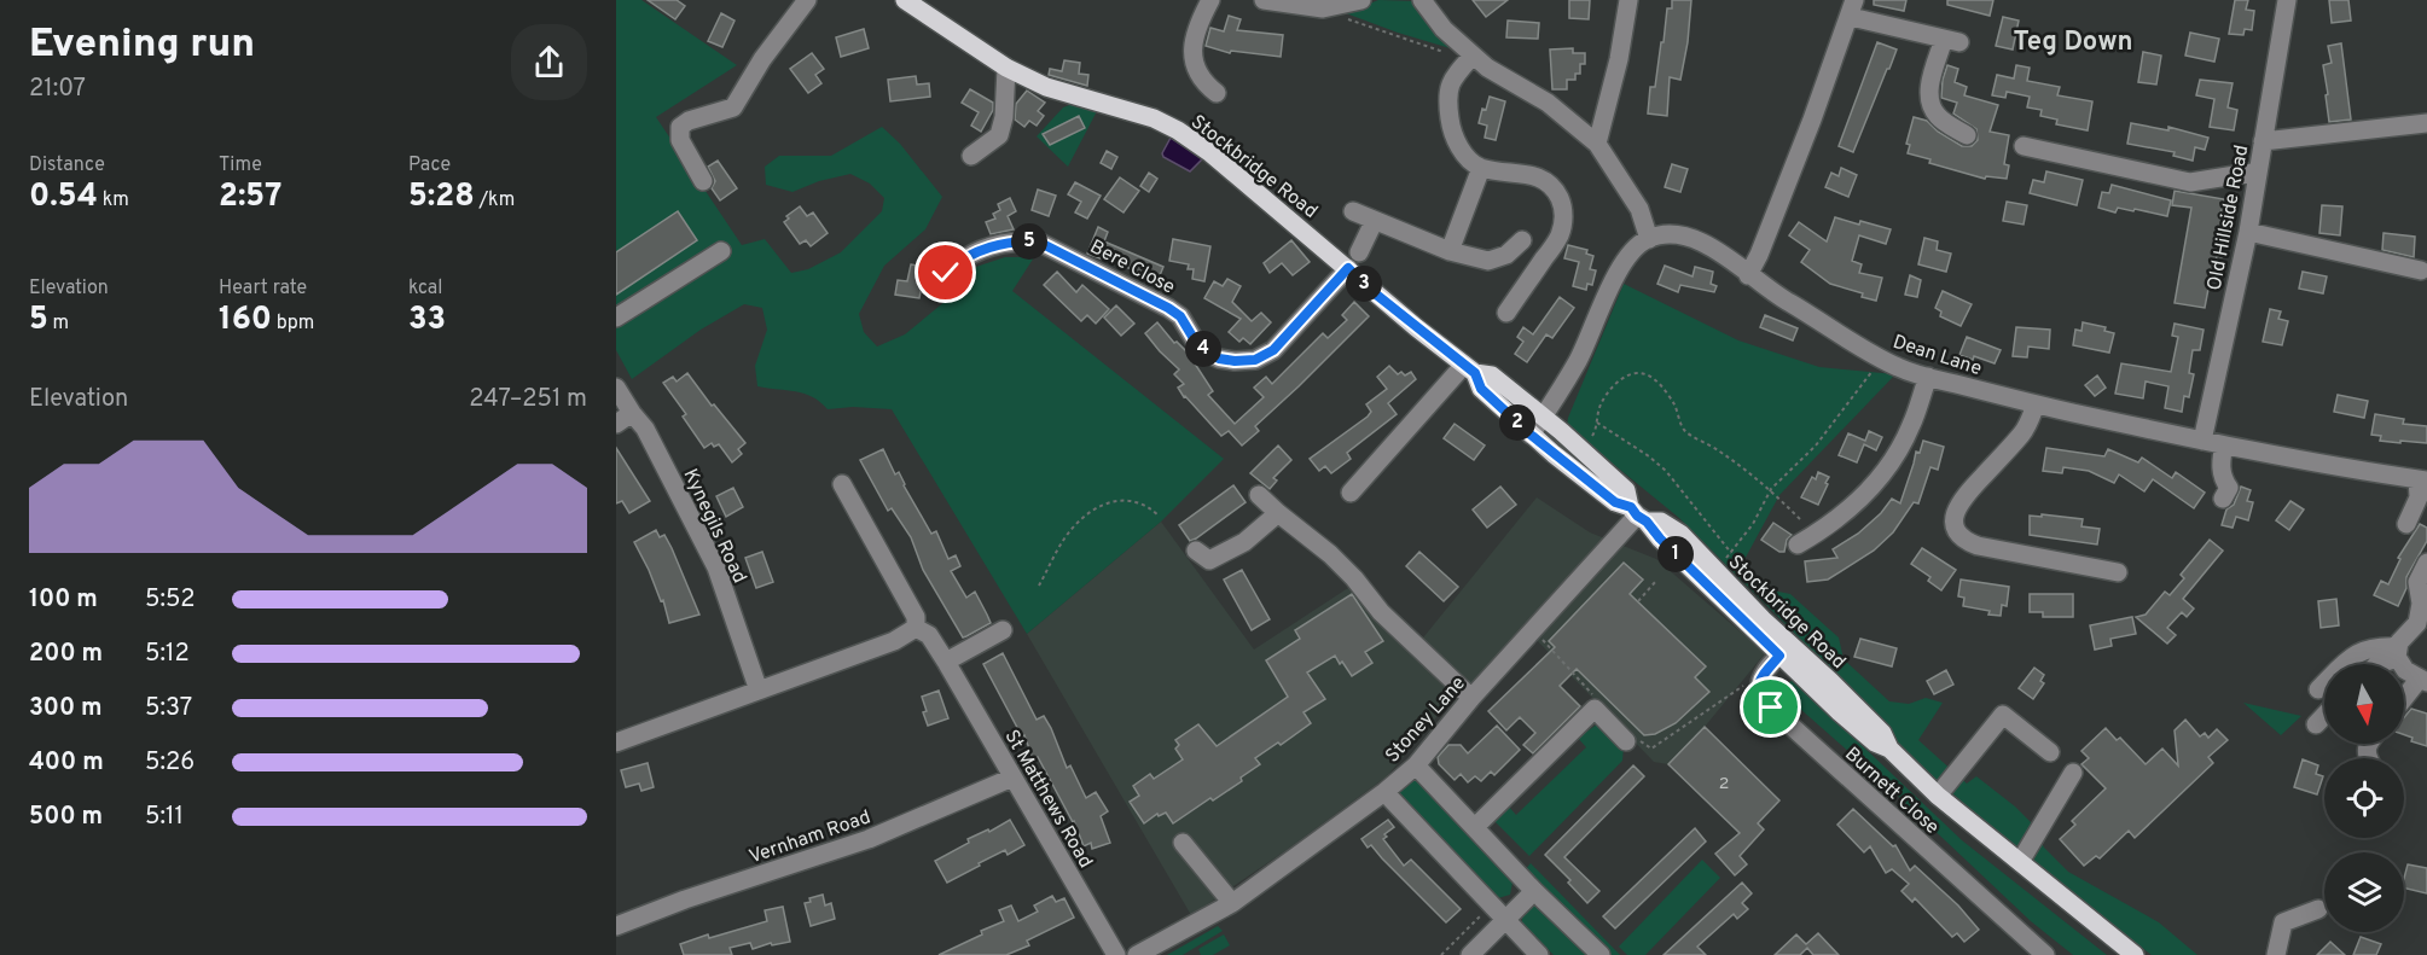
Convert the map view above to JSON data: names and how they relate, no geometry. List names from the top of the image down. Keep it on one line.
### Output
{"streets":{"main road":["Stockbridge Road"],"street":["Old Hillside Road","Bere Close","Dean Lane","Kynegils Road","Stoney Lane","Burnett Close","St Matthews Road","Vernham Road"]},"crossings":[["Stockbridge Road","Bere Close"],["Stockbridge Road","Stoney Lane"],["Stockbridge Road","Burnett Close"],["Old Hillside Road","Dean Lane"],["St Matthews Road","Vernham Road"]],"districts":["Teg Down"],"house_numbers":["2"],"north":"bottom","page":{"heading":["Evening run","21:07"],"stats":[["Distance","0.54 km"],["Time","2:57"],["Pace","5:28 /km"],["Elevation","5 m"],["Heart rate","160 bpm"],["kcal","33"]],"pins":["5","3","4","2","1"],"chart":["Elevation","247–251 m"],"list":[{"name":"100 m","note":"5:52"},{"name":"200 m","note":"5:12"},{"name":"300 m","note":"5:37"},{"name":"400 m","note":"5:26"},{"name":"500 m","note":"5:11"}]}}
